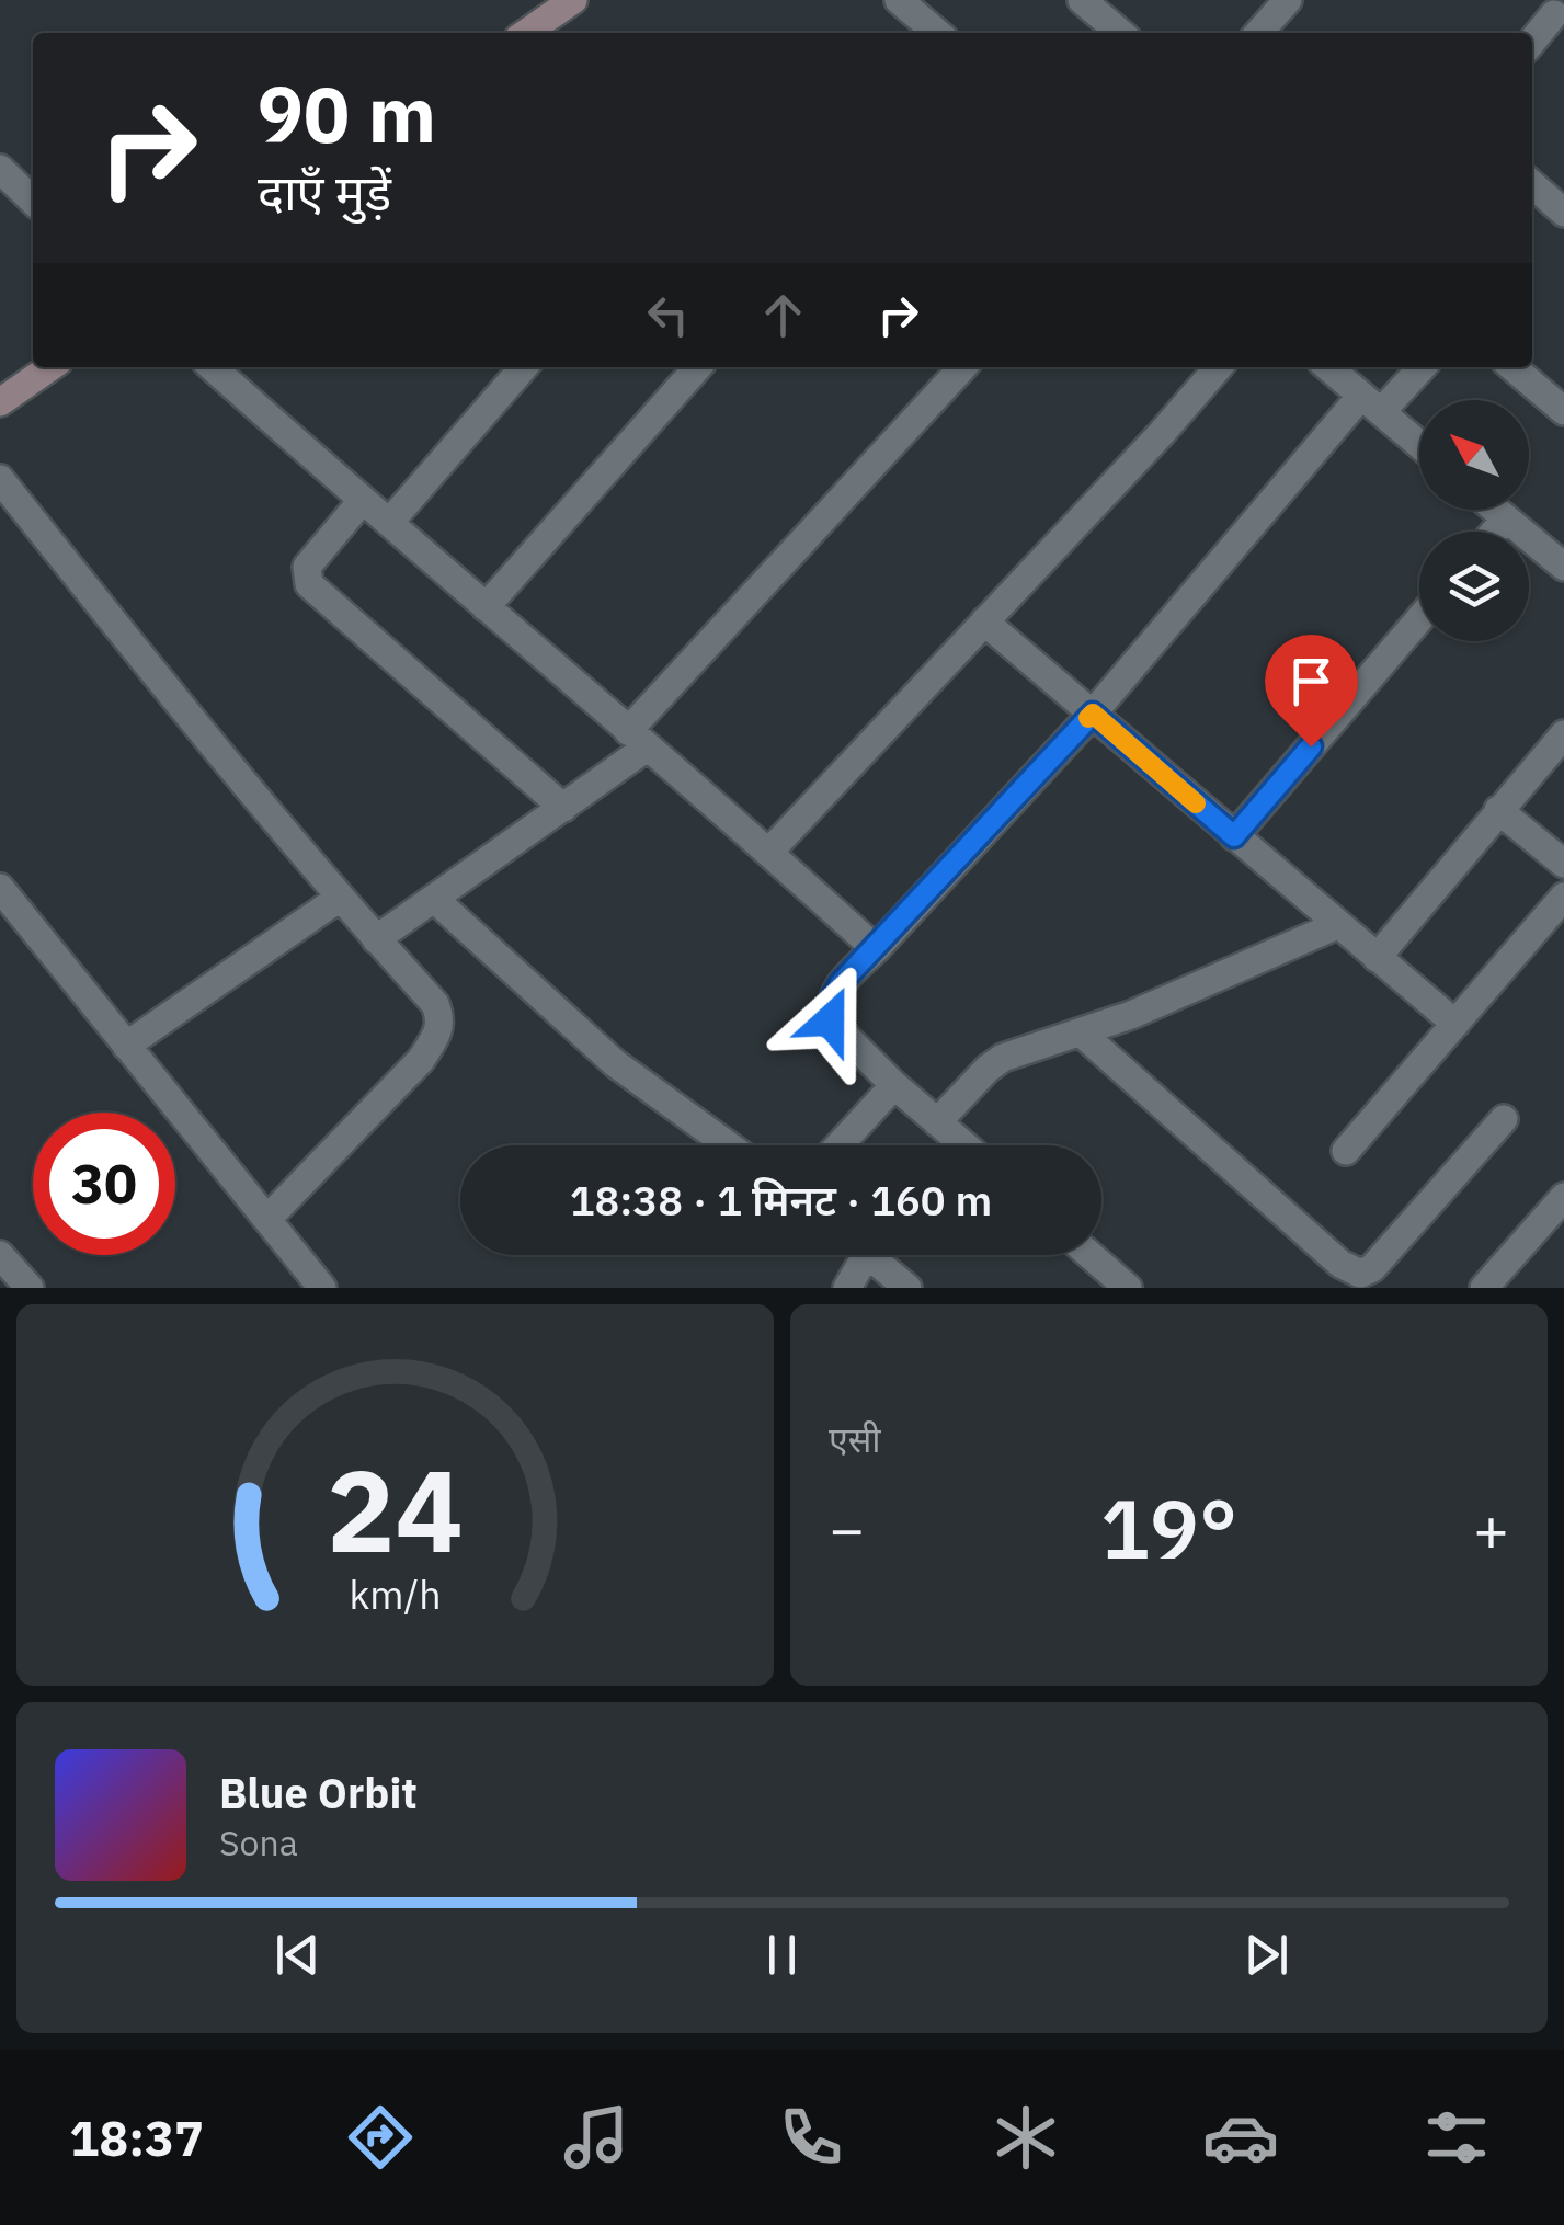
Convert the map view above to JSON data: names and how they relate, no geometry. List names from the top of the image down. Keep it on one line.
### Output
{"north":"top left","page":{"turn":["90 m","दाएँ मुड़ें"],"limit":"30","trip":"18:38 · 1 मिनट · 160 m","tile":"एसी","heat":["−","19°","+"],"song":["Blue Orbit","Sona"],"tabs":"18:37","gauge":["24","km/h"]}}
